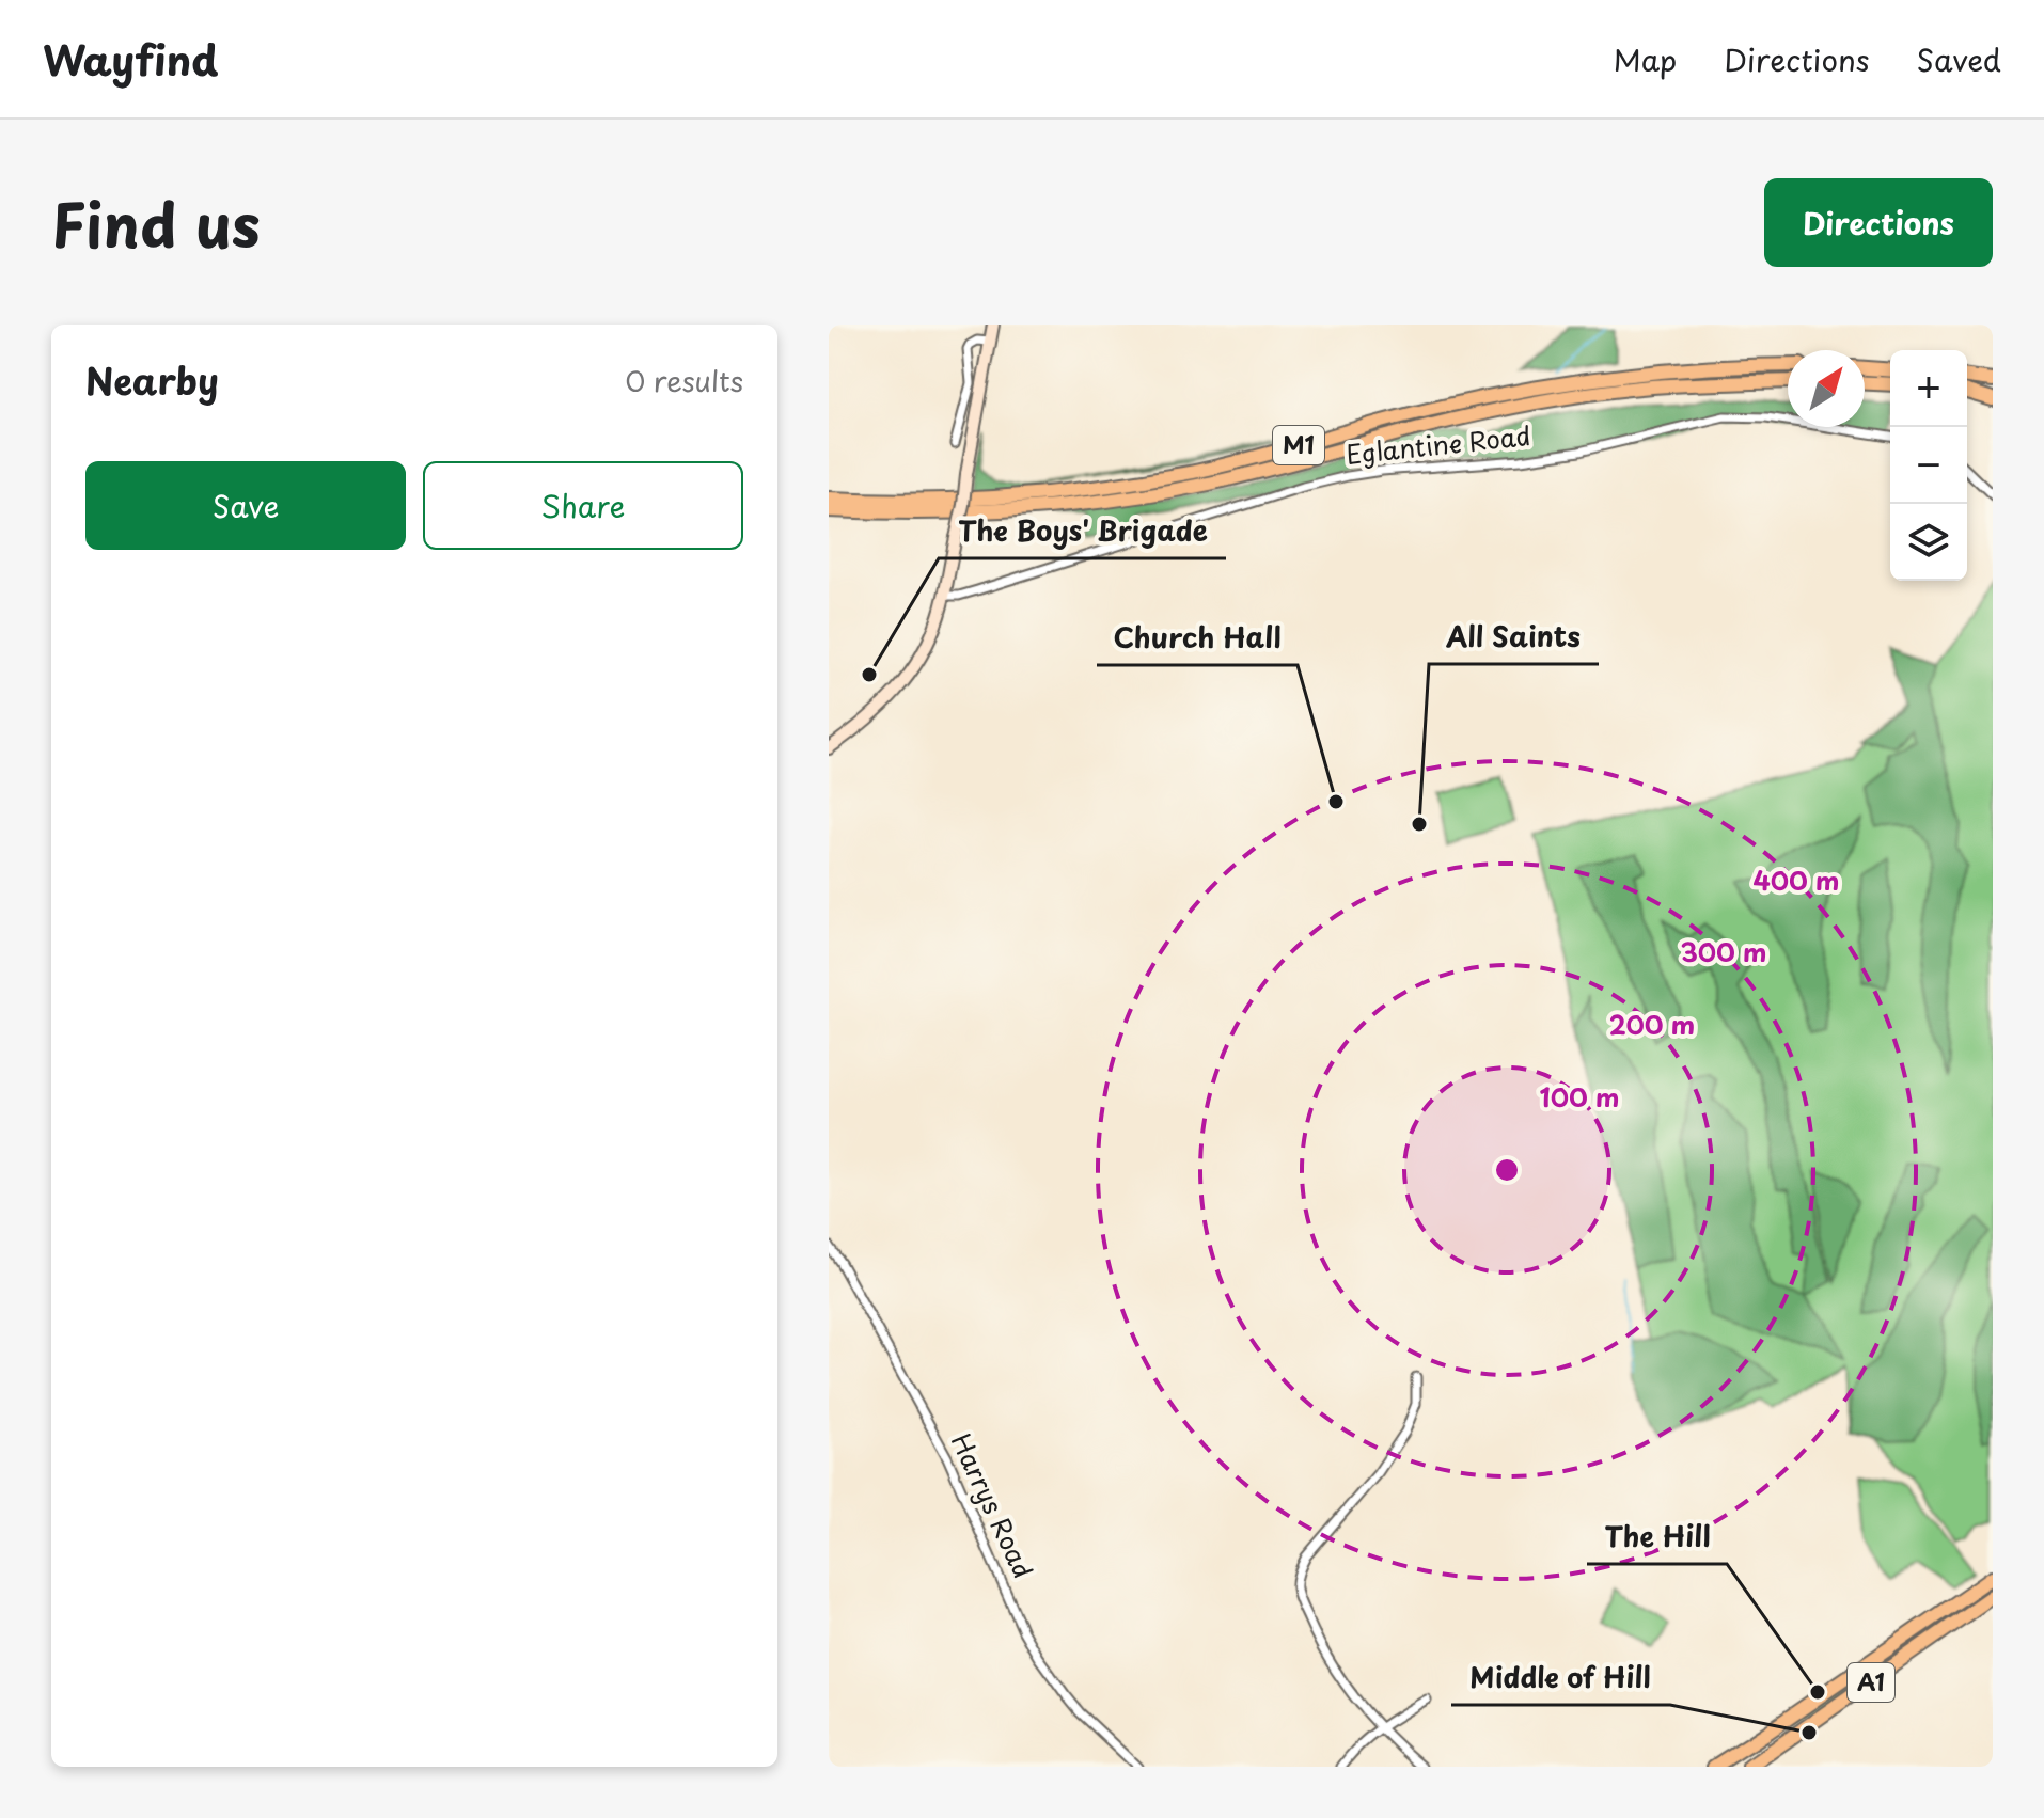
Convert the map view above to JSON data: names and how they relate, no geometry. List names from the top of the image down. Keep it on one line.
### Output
{"streets":{"highway":["M1","A1"],"street":["Eglantine Road","Harrys Road"]},"places":["The Boys' Brigade","Church Hall","All Saints","The Hill","Middle of Hill"],"north":"top right","page":{"header":"Wayfind","nav":["Map","Directions","Saved"],"title":"Find us","buttons":["Directions",["Save","Share"]],"heading":["Nearby","0 results"],"map_buttons":["+","−"]},"rings":["400 m","300 m","200 m","100 m"]}
